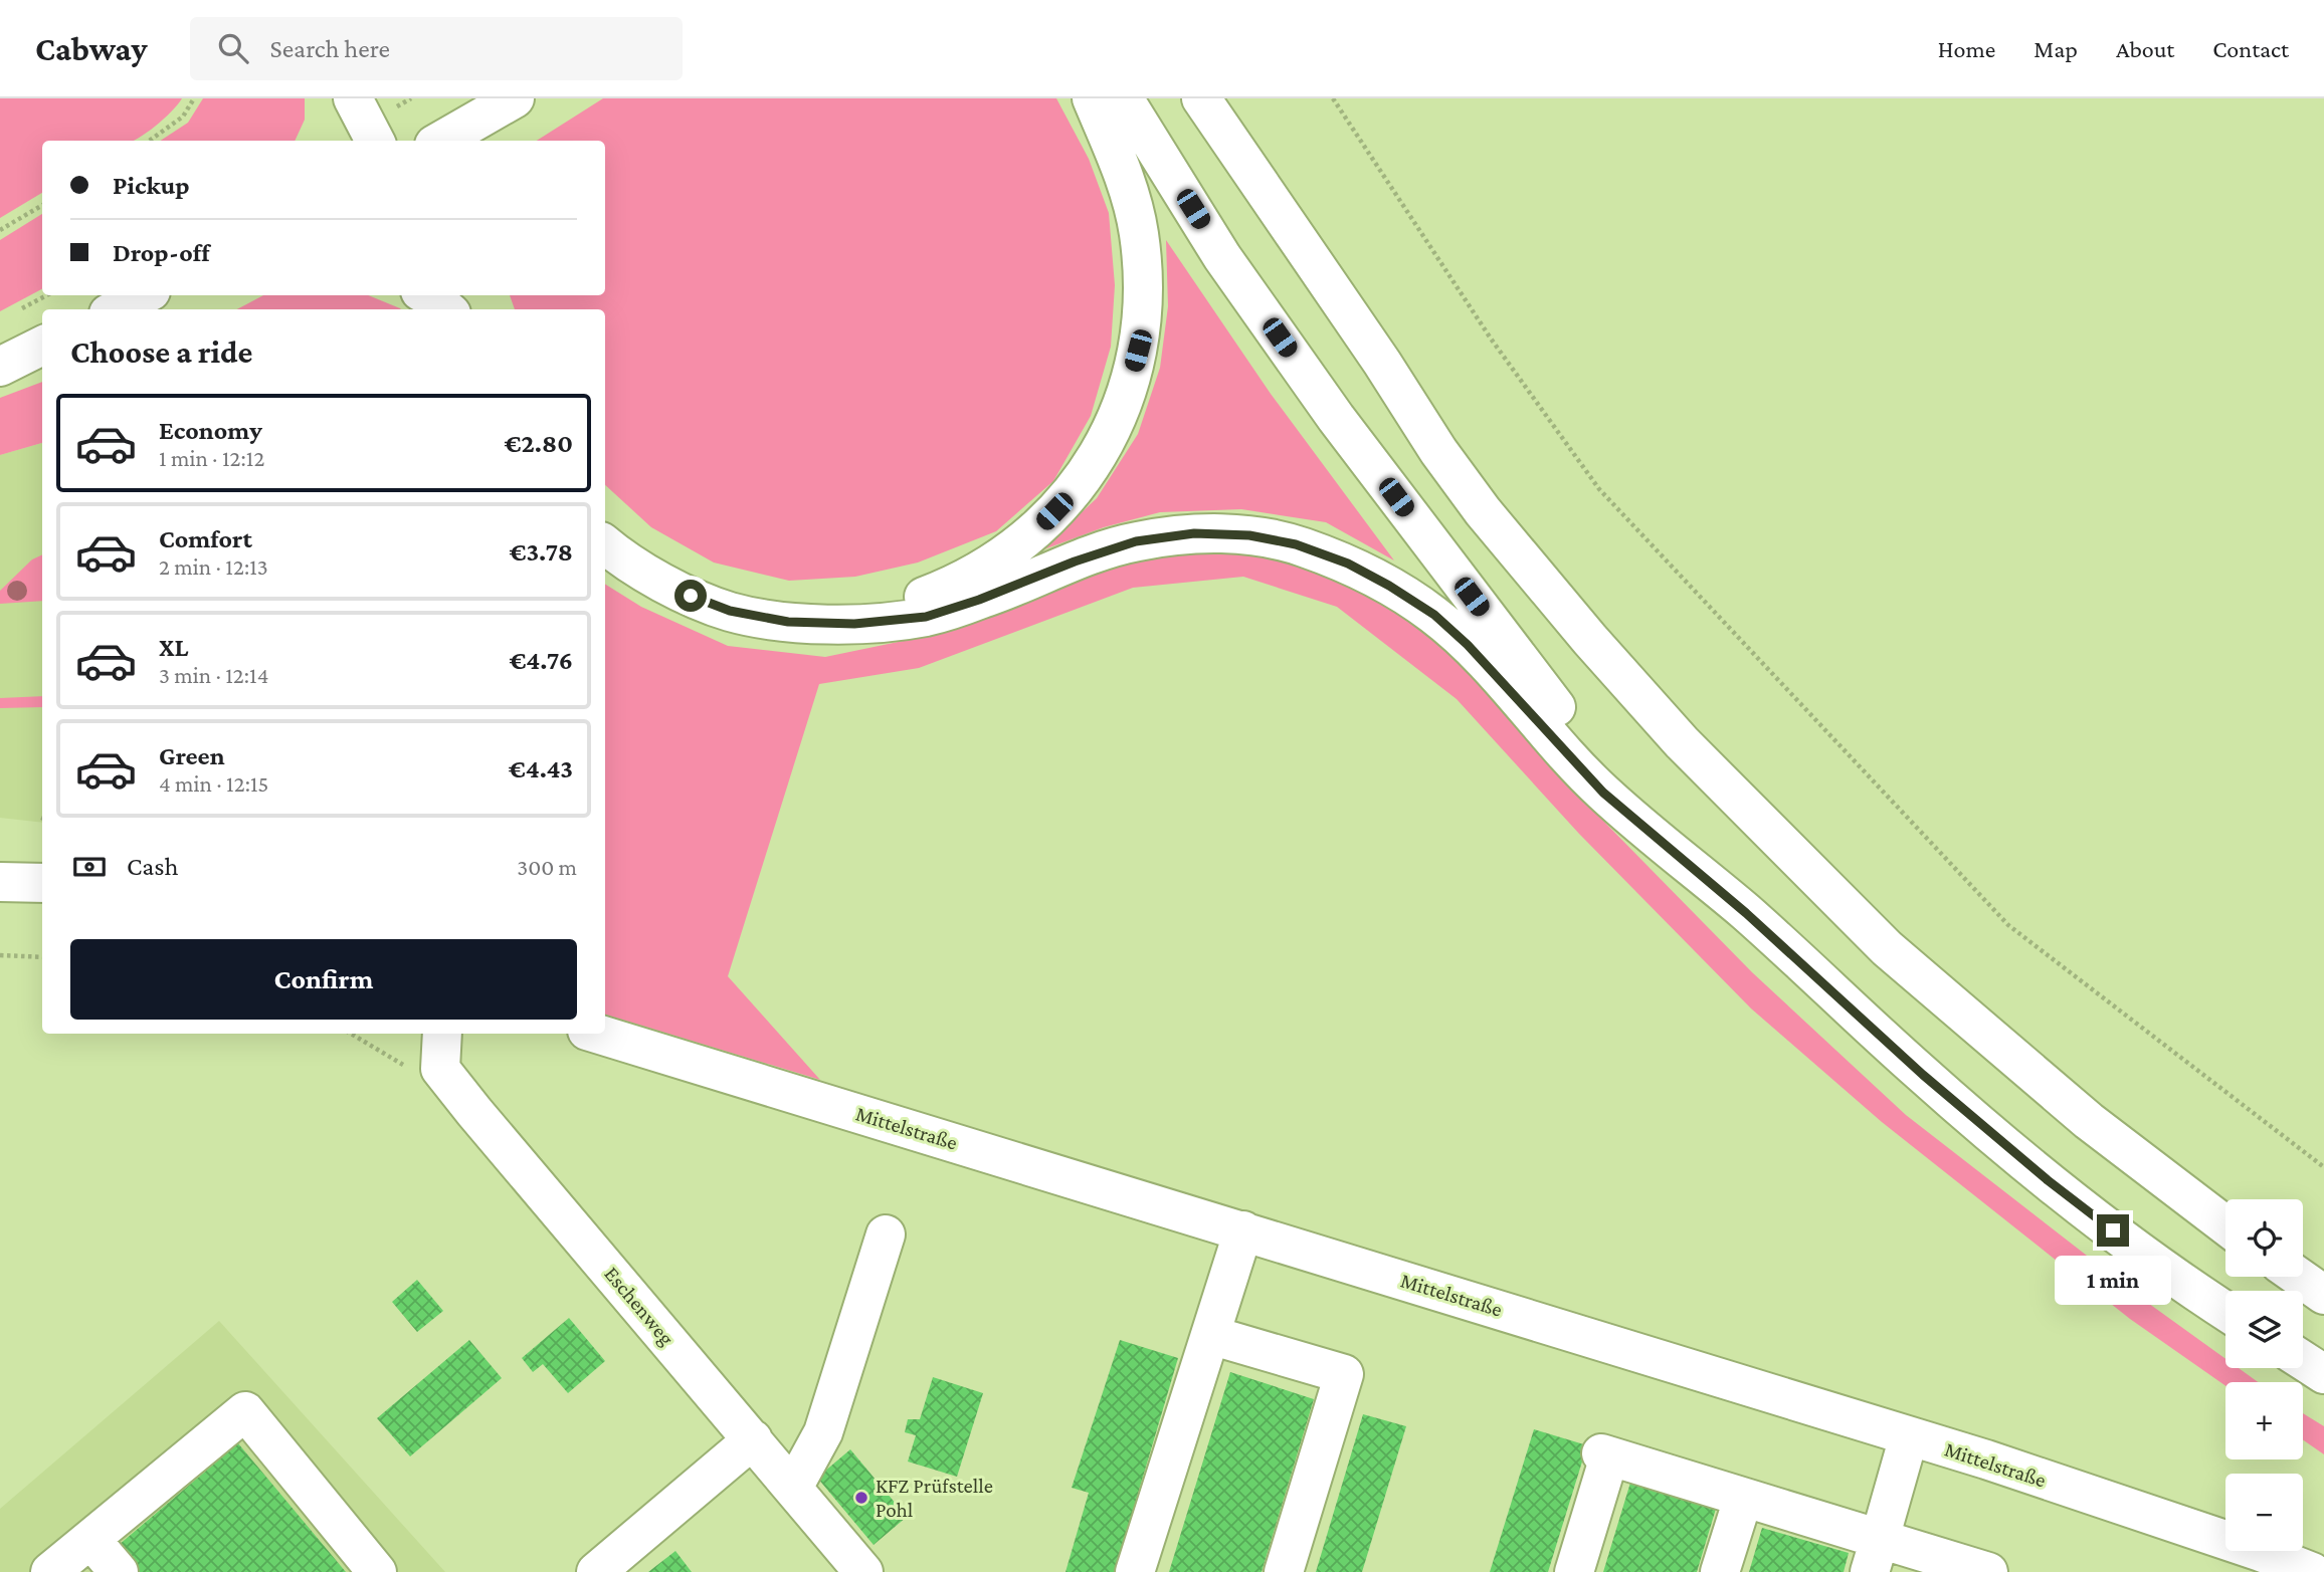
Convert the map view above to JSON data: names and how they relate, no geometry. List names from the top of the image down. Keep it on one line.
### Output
{"streets":{"main road":["Mittelstraße","Eschenweg"]},"places":["KFZ Prüfstelle Pohl"],"page":{"header":"Cabway","search":"Search here","nav":["Home","Map","About","Contact"],"banner":["Pickup","Drop-off"],"heading":"Choose a ride","list":[{"name":"Economy","note":"1 min · 12:12","value":"€2.80"},{"name":"Comfort","note":"2 min · 12:13","value":"€3.78"},{"name":"XL","note":"3 min · 12:14","value":"€4.76"},{"name":"Green","note":"4 min · 12:15","value":"€4.43"}],"pay":["Cash","300 m"],"buttons":"Confirm","map_buttons":["+","−"],"bubble":"1 min"}}
